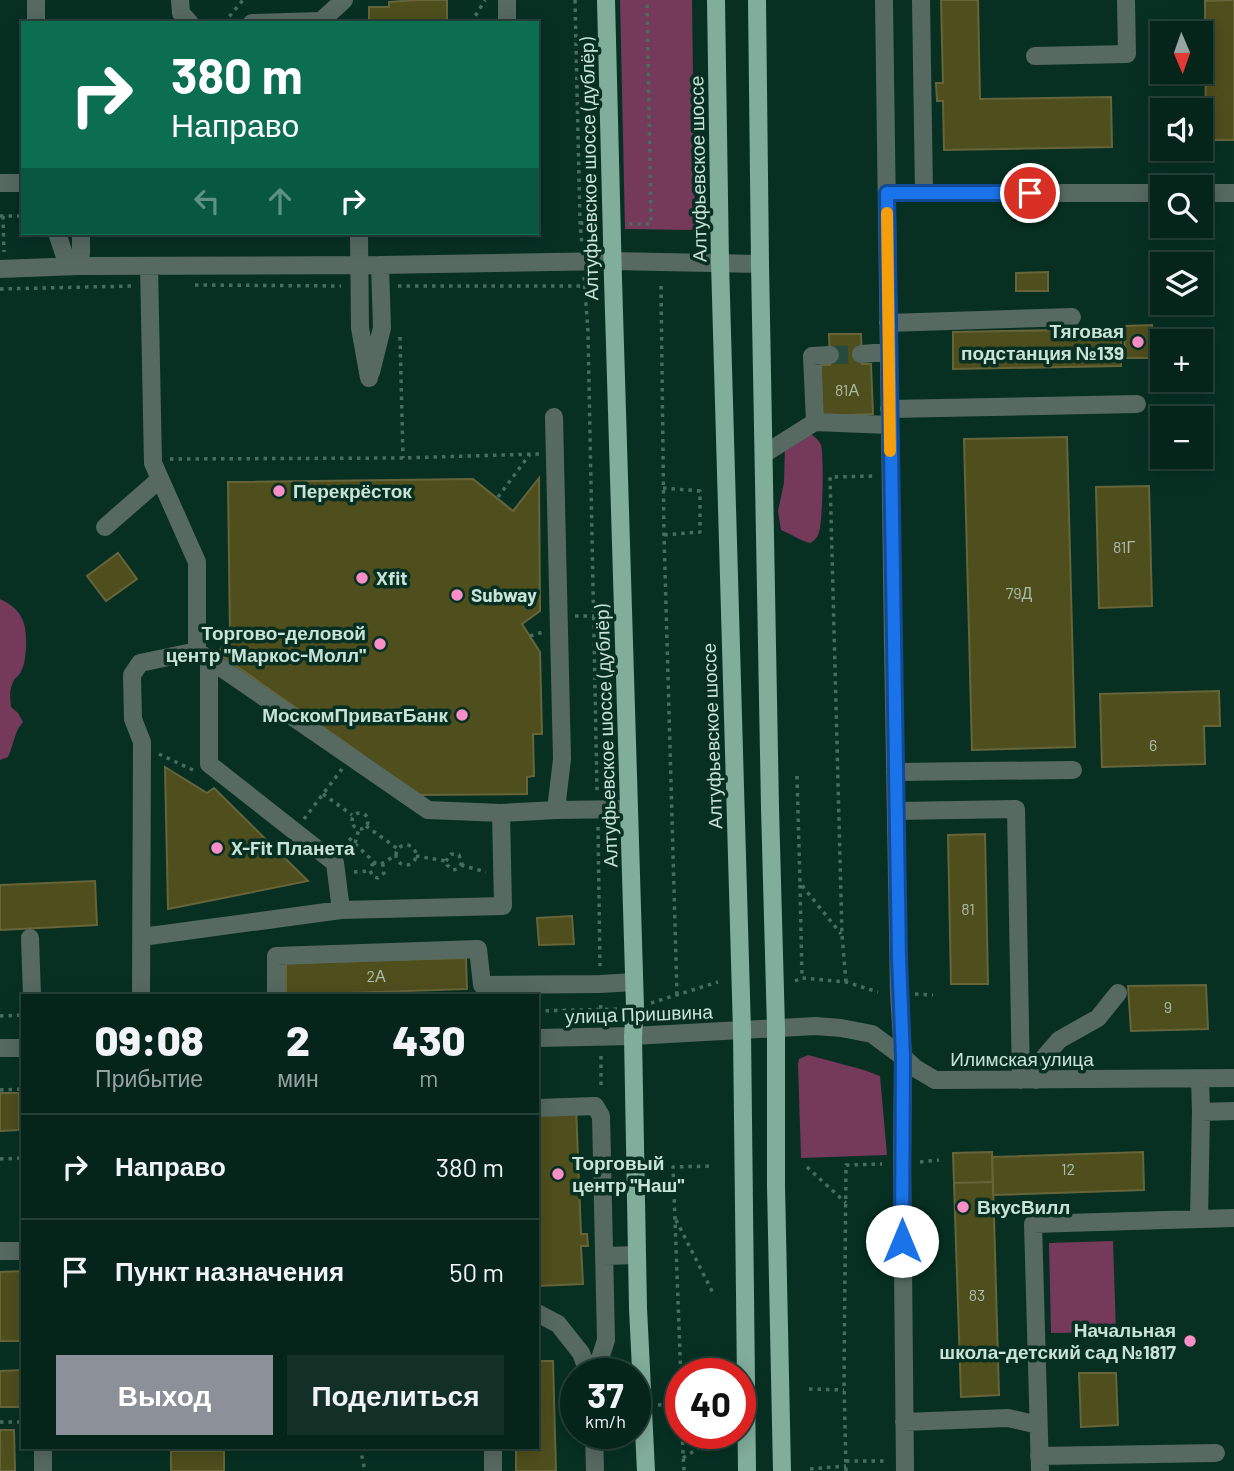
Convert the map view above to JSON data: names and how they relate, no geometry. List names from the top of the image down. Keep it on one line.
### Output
{"streets":{"main road":["Алтуфьевское шоссе (дублёр)","Алтуфьевское шоссе"],"street":["улица Пришвина","Илимская улица"]},"crossings":[["Алтуфьевское шоссе (дублёр)","улица Пришвина"],["Алтуфьевское шоссе","улица Пришвина"],["Алтуфьевское шоссе","Илимская улица"],["улица Пришвина","Илимская улица"]],"places":["Тяговая подстанция №139","Перекрёсток","Xfit","Subway","Торгово-деловой центр \"Маркос-Молл\"","МоскомПриватБанк","X-Fit Планета","Торговый центр \"Наш\"","ВкусВилл","Начальная школа-детский сад №1817"],"house_numbers":["81А","81Г","79Д","6","81","2А","9","12","83"],"north":"bottom","page":{"map_buttons":["+","−"],"turn":["380 m","Направо"],"eta":["09:08","Прибытие","2","мин","430","m"],"list":[{"name":"Направо","value":"380 m"},{"name":"Пункт назначения","value":"50 m"}],"buttons":["Выход","Поделиться"],"speed":"37 km/h","limit":"40"}}
